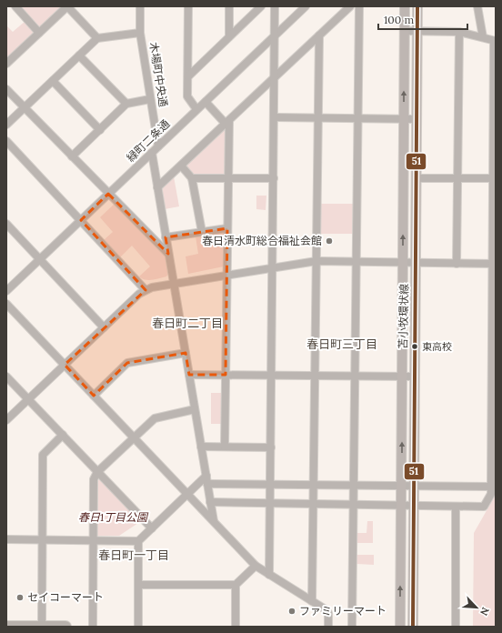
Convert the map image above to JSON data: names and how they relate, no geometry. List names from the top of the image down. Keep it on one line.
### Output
{"streets":{"main road":["苫小牧環状線"],"street":["木場町中央通","緑町二条通"]},"crossings":[["木場町中央通","緑町二条通"]],"districts":["春日町二丁目","春日町三丁目","春日町一丁目"],"parks":["春日1丁目公園"],"places":["春日清水町総合福祉会館","東高校","セイコーマート","ファミリーマート"],"lines":["transit line 51"],"scale_bar":"100 m","north":"bottom right"}
